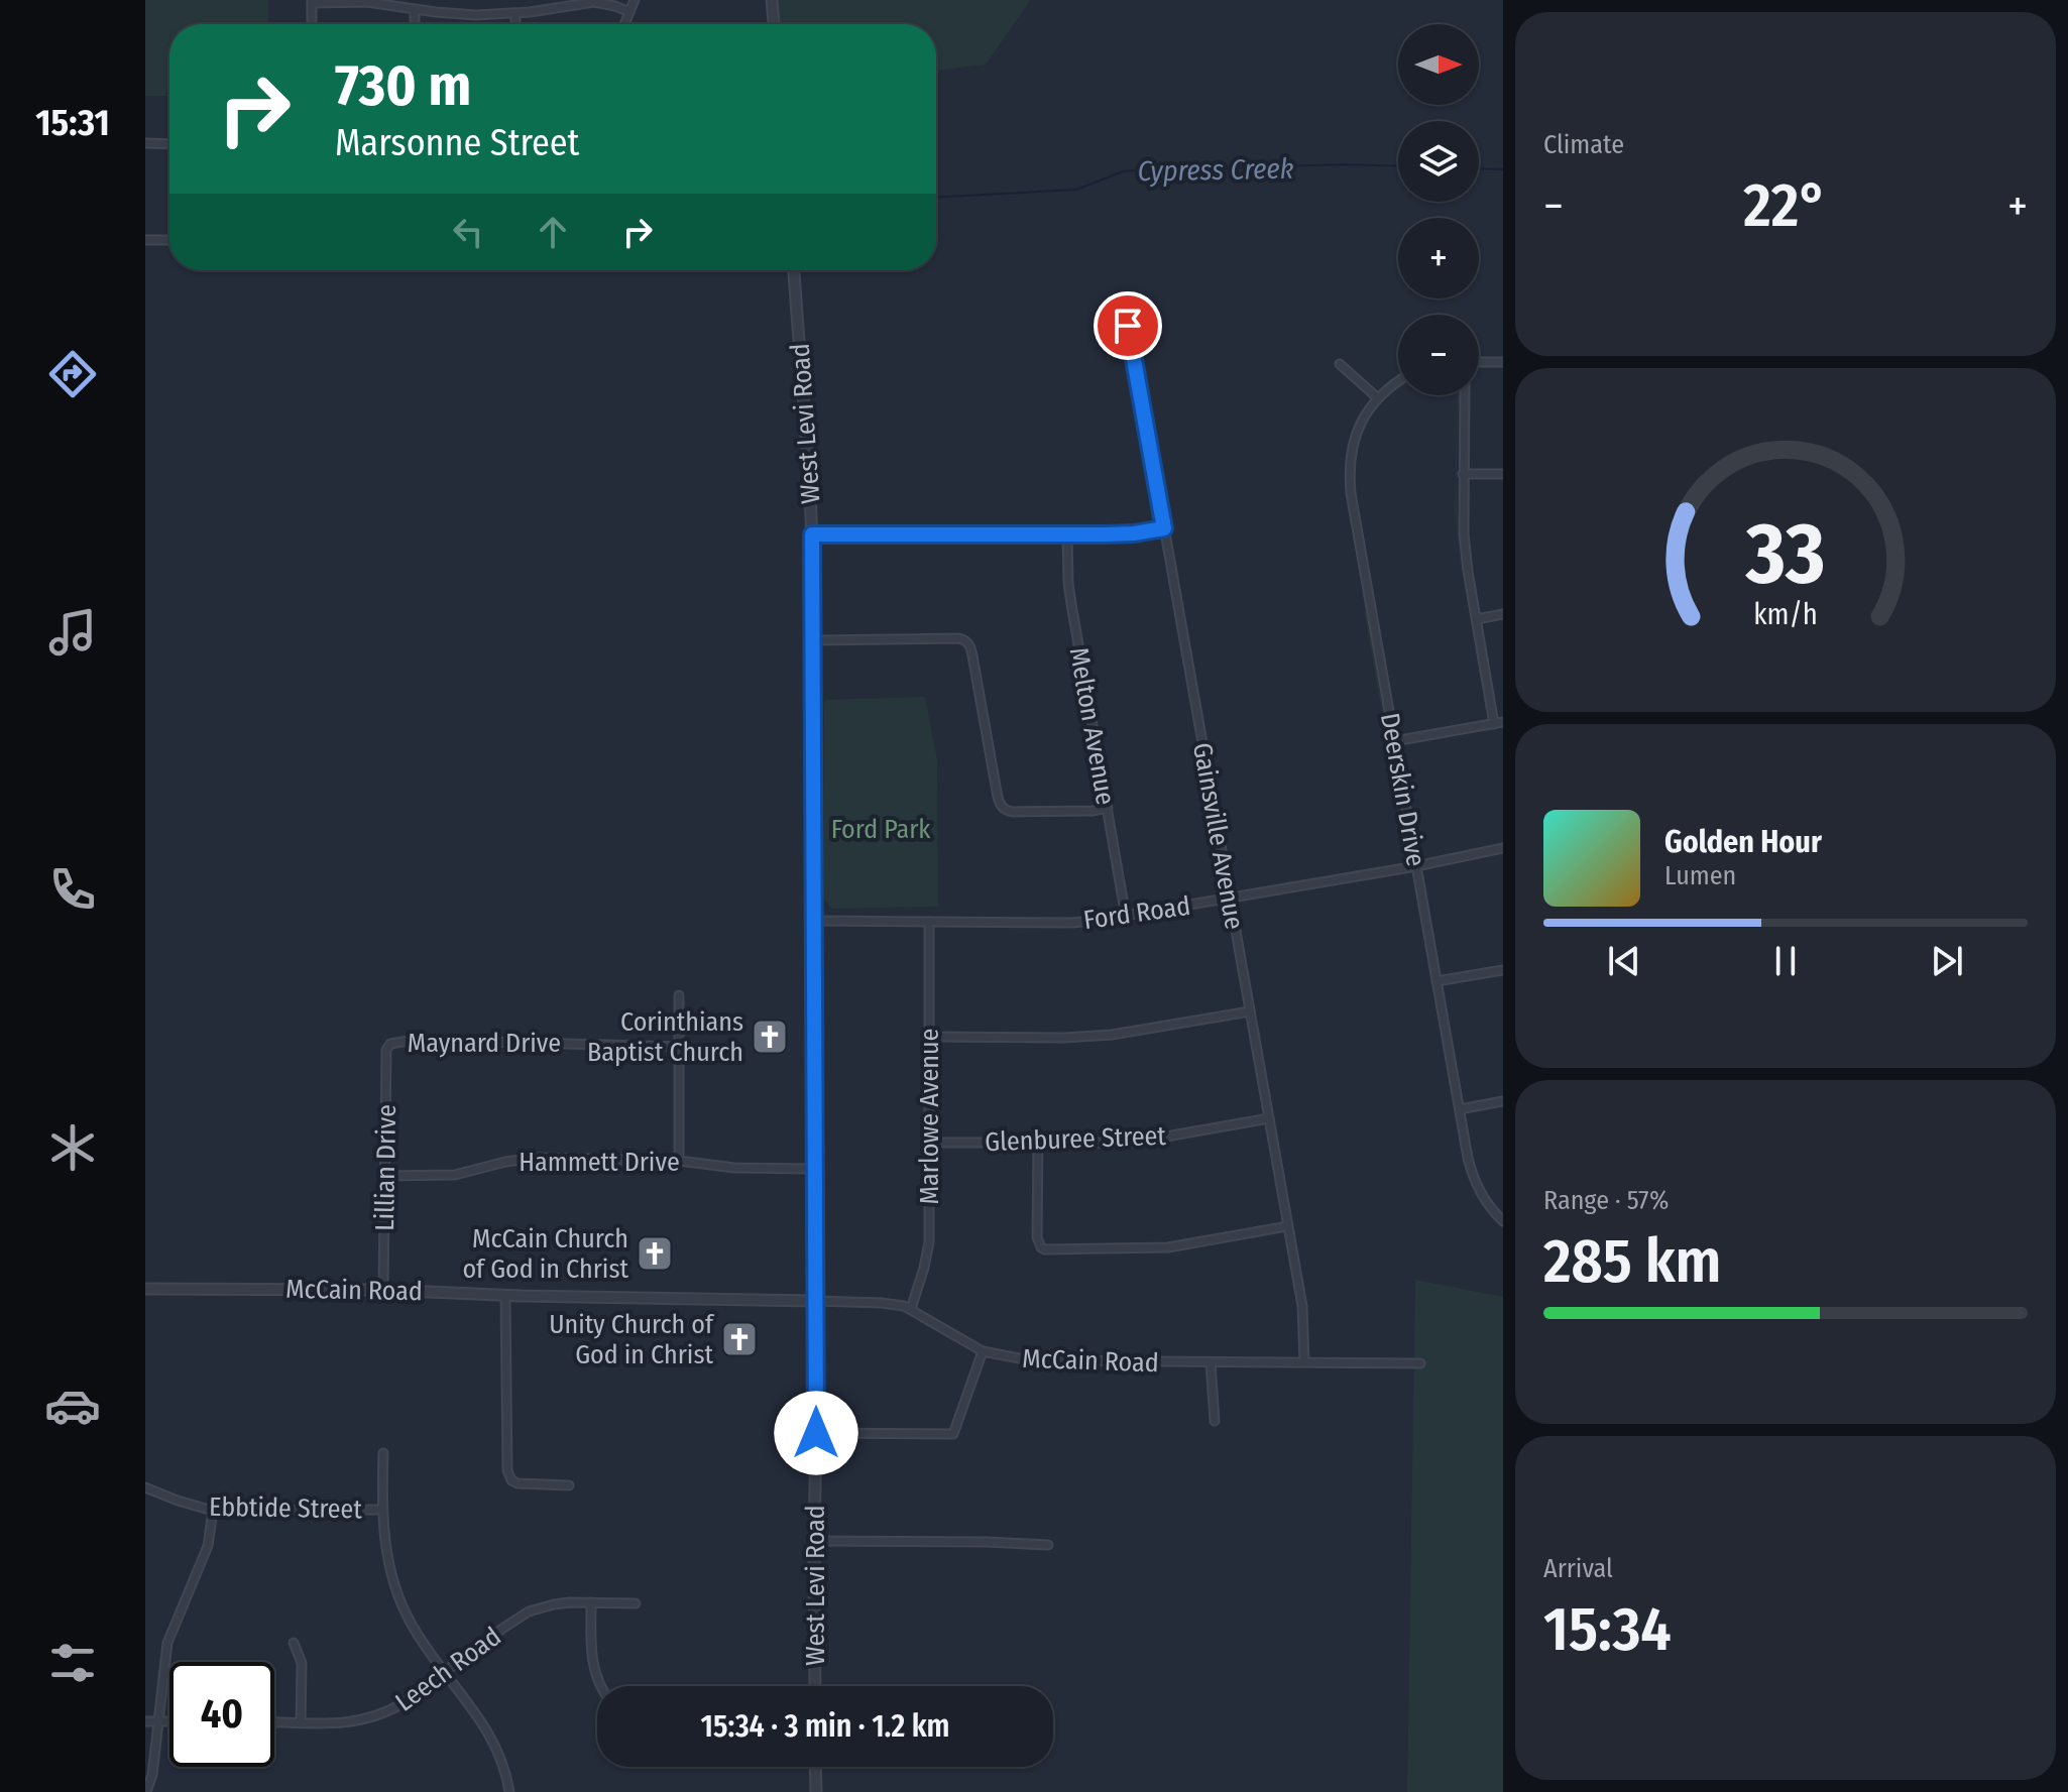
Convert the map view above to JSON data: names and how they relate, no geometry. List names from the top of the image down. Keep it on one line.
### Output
{"streets":{"street":["West Levi Road","Melton Avenue","Deerskin Drive","Gainsville Avenue","Ford Road","Maynard Drive","Marlowe Avenue","Glenburee Street","Hammett Drive","Lillian Drive","McCain Road","Ebbtide Street","Leech Road"]},"crossings":[["West Levi Road","Ford Road"],["West Levi Road","Hammett Drive"],["West Levi Road","McCain Road"],["Melton Avenue","Ford Road"],["Deerskin Drive","Ford Road"],["Gainsville Avenue","Ford Road"],["Gainsville Avenue","Glenburee Street"],["Gainsville Avenue","McCain Road"],["Ford Road","Marlowe Avenue"],["Maynard Drive","Lillian Drive"],["Marlowe Avenue","Glenburee Street"],["Marlowe Avenue","McCain Road"],["Hammett Drive","Lillian Drive"],["Lillian Drive","McCain Road"]],"water":["Cypress Creek"],"parks":["Ford Park"],"places":{"church":["Corinthians Baptist Church","McCain Church of God in Christ","Unity Church of God in Christ"]},"north":"right","page":{"tabs":"15:31","tile":["Climate",["Range · 57%","285 km"],["Arrival","15:34"]],"map_buttons":["+","−"],"turn":["730 m","Marsonne Street"],"heat":["−","22°","+"],"song":["Golden Hour","Lumen"],"limit":"40","trip":"15:34 · 3 min · 1.2 km","gauge":["33","km/h"]}}
